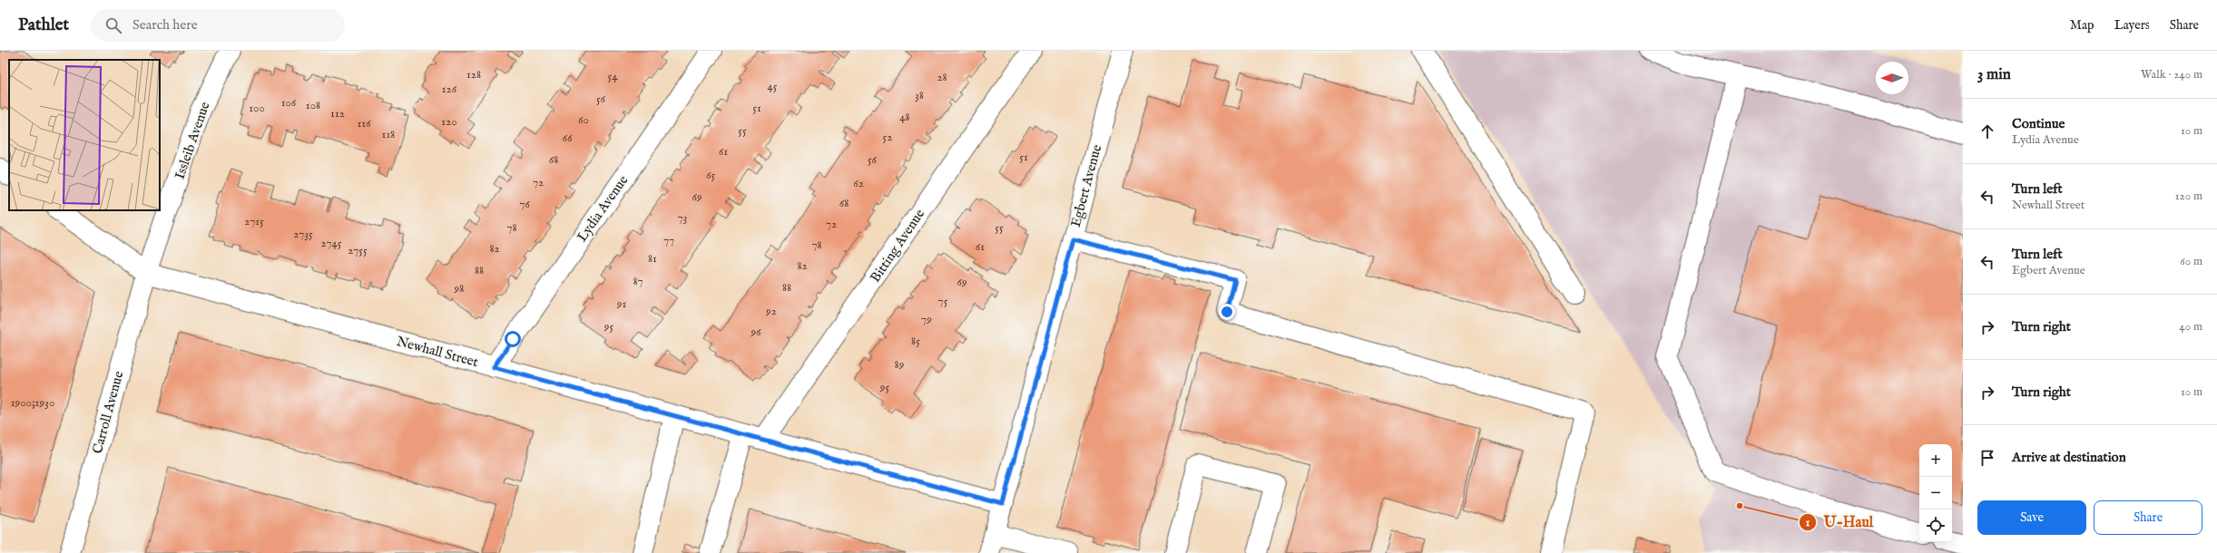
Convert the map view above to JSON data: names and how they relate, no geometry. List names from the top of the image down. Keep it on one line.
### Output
{"streets":{"street":["Issleib Avenue","Egbert Avenue","Lydia Avenue","Bitting Avenue","Newhall Street","Carroll Avenue"]},"crossings":[["Issleib Avenue","Newhall Street"],["Issleib Avenue","Carroll Avenue"],["Egbert Avenue","Newhall Street"],["Lydia Avenue","Newhall Street"],["Bitting Avenue","Newhall Street"],["Newhall Street","Carroll Avenue"]],"places":["U-Haul"],"house_numbers":["128","54","28","45","126","38","56","106","108","100","51","112","48","60","120","116","55","118","52","66","61","51","68","56","65","72","62","69","68","76","73","2715","72","78","55","2735","77","2745","78","61","82","2755","81","82","88","87","69","88","98","75","91","92","79","95","96","85","89","95","1900;1930"],"north":"left","page":{"header":"Pathlet","search":"Search here","nav":["Map","Layers","Share"],"heading":["3 min","Walk · 240 m"],"list":[["Continue","Lydia Avenue","10 m"],["Turn left","Newhall Street","120 m"],["Turn left","Egbert Avenue","60 m"],["Turn right","40 m"],["Turn right","10 m"],"Arrive at destination"],"map_buttons":["+","−"],"buttons":["Save","Share"]}}
